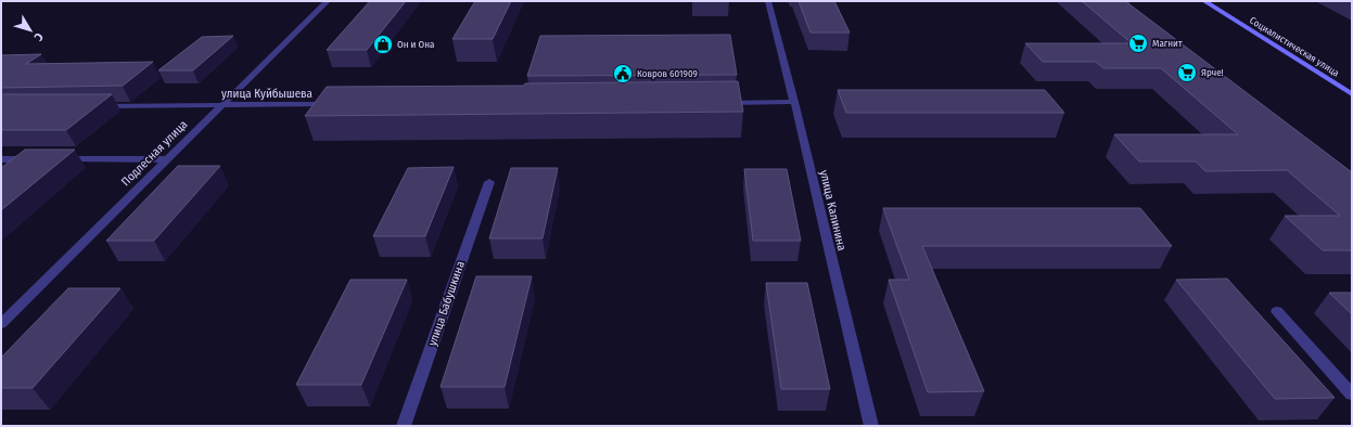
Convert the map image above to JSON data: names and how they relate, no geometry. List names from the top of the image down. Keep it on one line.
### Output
{"streets":{"main road":["Социалистическая улица"],"street":["улица Куйбышева","Подлесная улица","улица Калинина","улица Бабушкина"]},"crossings":[["улица Куйбышева","Подлесная улица"]],"places":{"supermarket":["Магнит","Ярче!"],"shop":["Он и Она"],"public building":["Ковров 601909"]},"north":"bottom right"}
